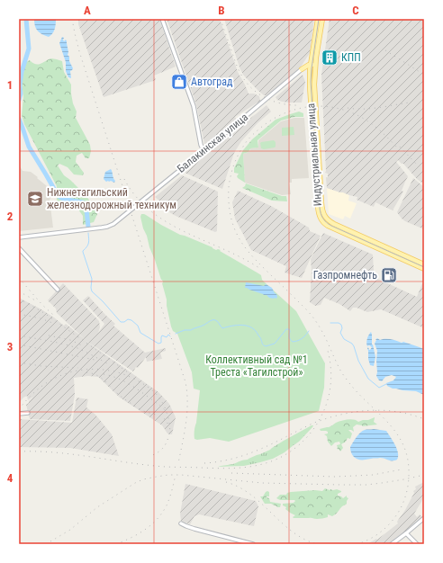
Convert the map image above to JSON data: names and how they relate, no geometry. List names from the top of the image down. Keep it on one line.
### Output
{"streets":{"main road":["Индустриальная улица"],"street":["Балакинская улица"]},"parks":["Коллективный сад №1 Треста «Тагилстрой»"],"places":{"building":["КПП"],"shop":["Автоград"],"school or university":["Нижнетагильский железнодорожный техникум"],"fuel station":["Газпромнефть"]},"grid":{"columns":["A","B","C"],"rows":["1","2","3","4"]}}
